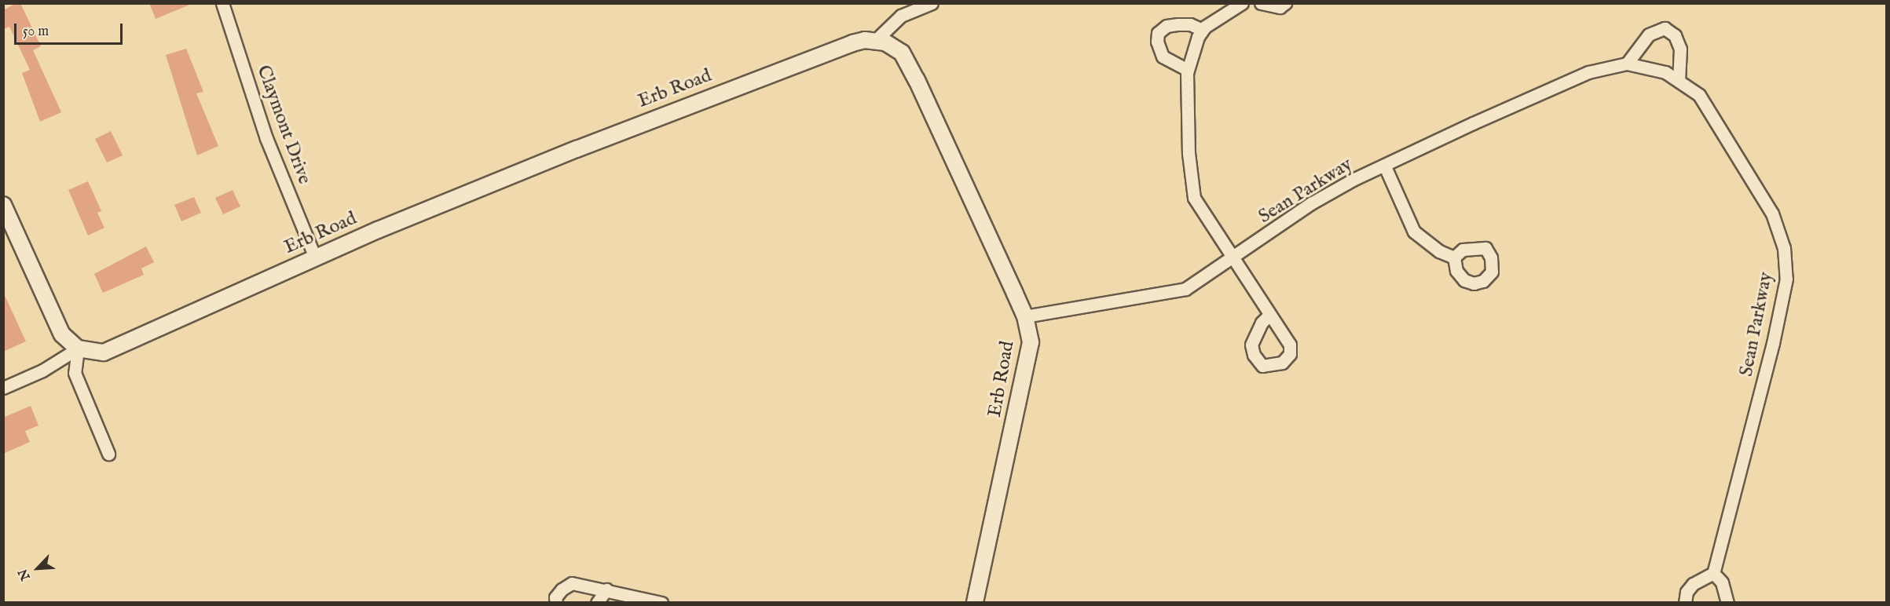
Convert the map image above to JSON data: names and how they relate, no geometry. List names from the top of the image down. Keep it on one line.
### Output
{"streets":{"street":["Erb Road","Claymont Drive","Sean Parkway"]},"crossings":[["Erb Road","Claymont Drive"],["Erb Road","Sean Parkway"]],"scale_bar":"50 m","north":"bottom left"}
